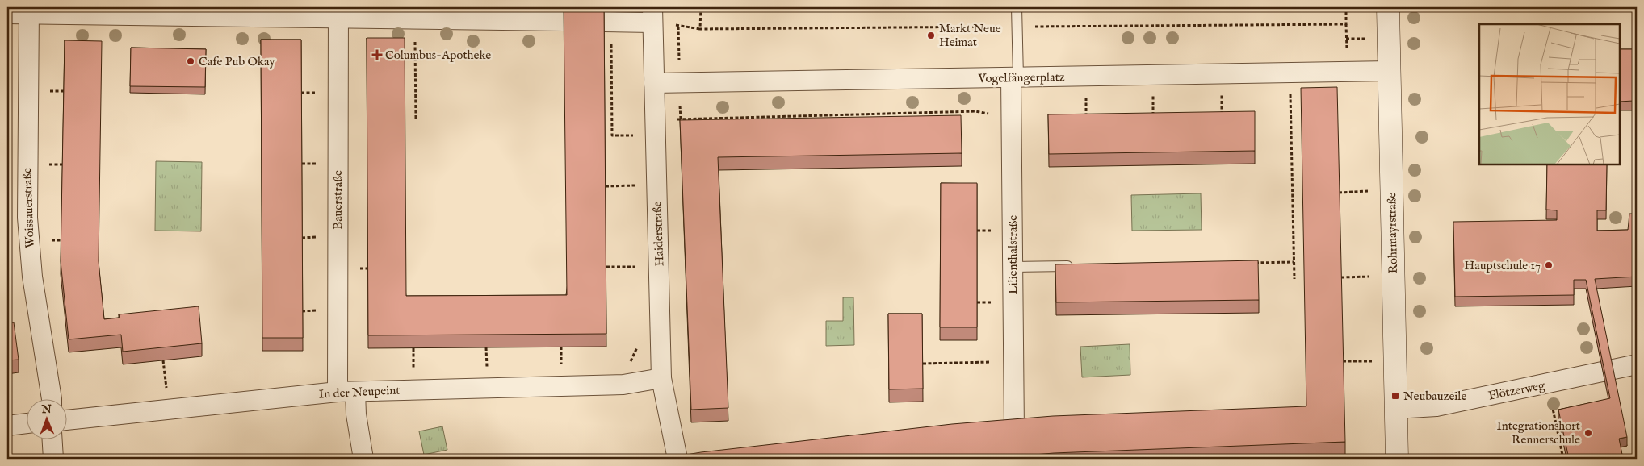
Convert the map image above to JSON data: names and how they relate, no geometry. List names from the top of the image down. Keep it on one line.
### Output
{"streets":{"street":["Vogelfängerplatz","Bauerstraße","Woissauerstraße","Rohrmayrstraße","Haiderstraße","Lilienthalstraße","Flötzerweg","In der Neupeint"]},"crossings":[["Vogelfängerplatz","Rohrmayrstraße"],["Vogelfängerplatz","Haiderstraße"],["Vogelfängerplatz","Lilienthalstraße"],["Bauerstraße","In der Neupeint"],["Rohrmayrstraße","Flötzerweg"],["Haiderstraße","In der Neupeint"]],"places":{"other":["Markt Neue Heimat","Cafe Pub Okay","Hauptschule 17","Integrationshort Rennerschule"],"health":["Columbus-Apotheke"],"transit":["Neubauzeile"]},"north":"top"}
